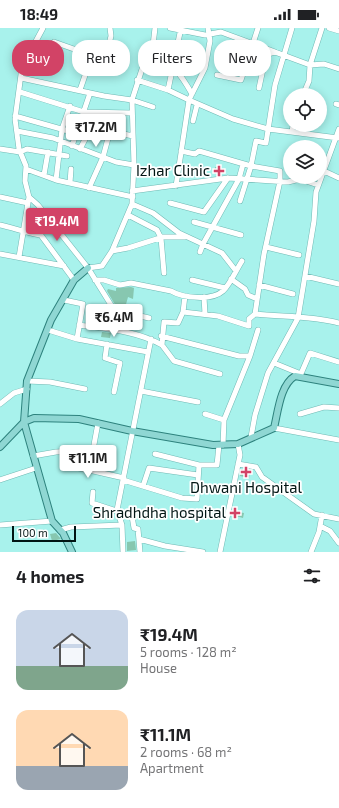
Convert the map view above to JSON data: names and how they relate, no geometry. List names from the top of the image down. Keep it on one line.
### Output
{"places":{"health":["Izhar Clinic","Dhwani Hospital","Shradhdha hospital"]},"scale_bar":"100 m","page":{"status":"18:49","chip":["Buy","Rent","Filters","New"],"price":["₹17.2M","₹19.4M","₹6.4M","₹11.1M"],"scale":"100 m","heading":"4 homes","list":[{"name":"₹19.4M","note":"5 rooms · 128 m² · House"},{"name":"₹11.1M","note":"2 rooms · 68 m² · Apartment"}]}}
